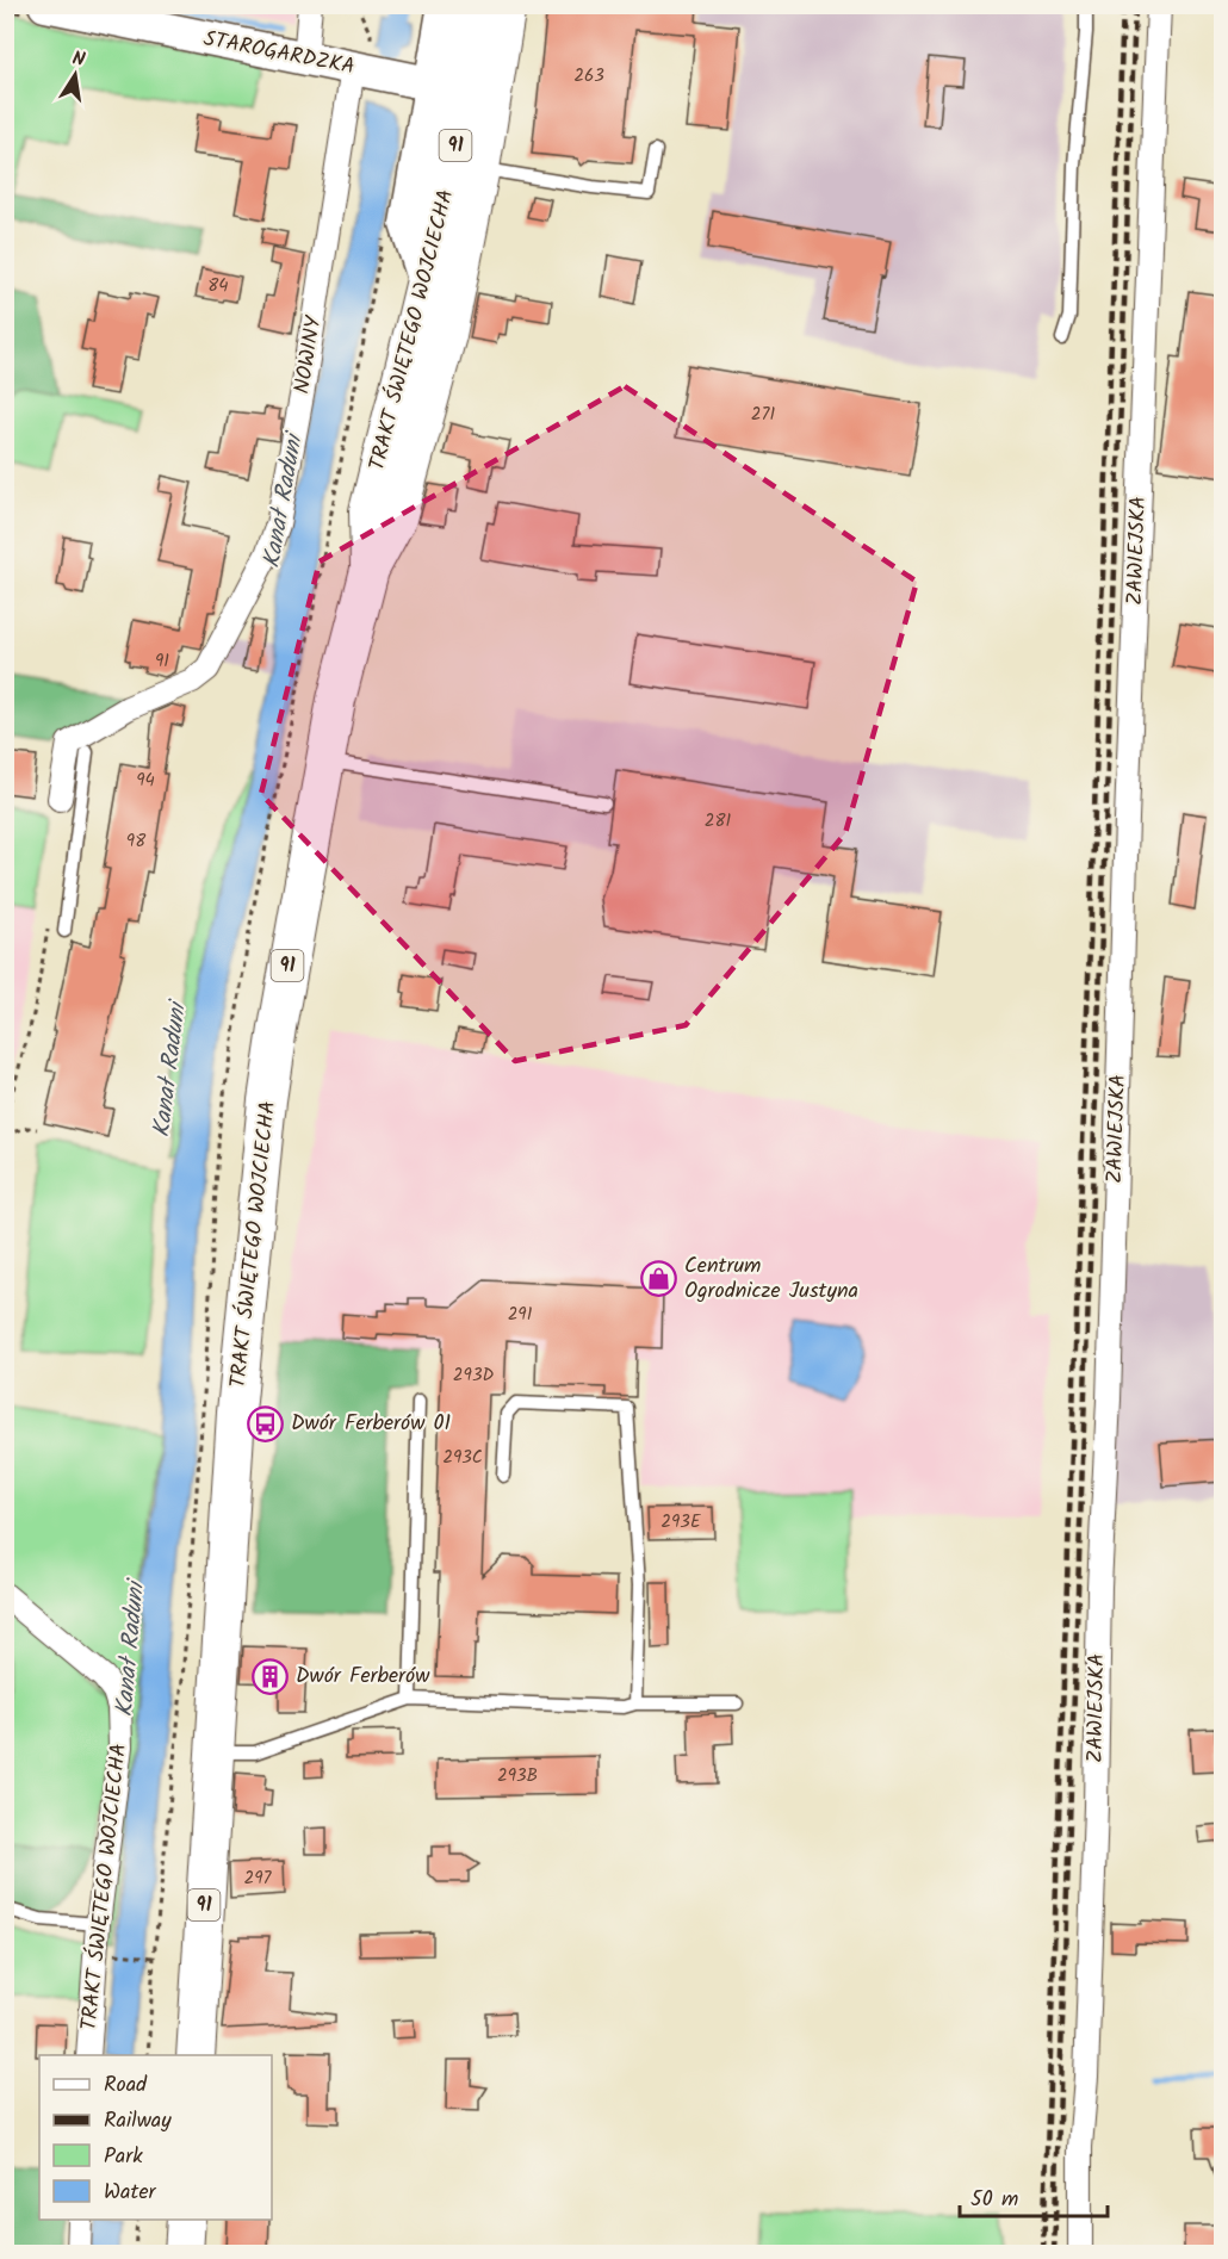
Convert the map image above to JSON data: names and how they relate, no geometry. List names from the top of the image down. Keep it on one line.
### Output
{"streets":{"main road":["STAROGARDZKA","91","TRAKT ŚWIĘTEGO WOJCIECHA"],"street":["NOWINY","ZAWIEJSKA"]},"crossings":[["STAROGARDZKA","NOWINY"]],"water":["Kanał Raduni"],"places":{"shop":["Centrum Ogrodnicze Justyna"],"bus stop":["Dwór Ferberów 01"],"building":["Dwór Ferberów"]},"house_numbers":["263","84","271","91","94","281","98","291","293D","293C","293E","293B","297"],"legend":["Road","Railway","Park","Water"],"scale_bar":"50 m","north":"top"}
